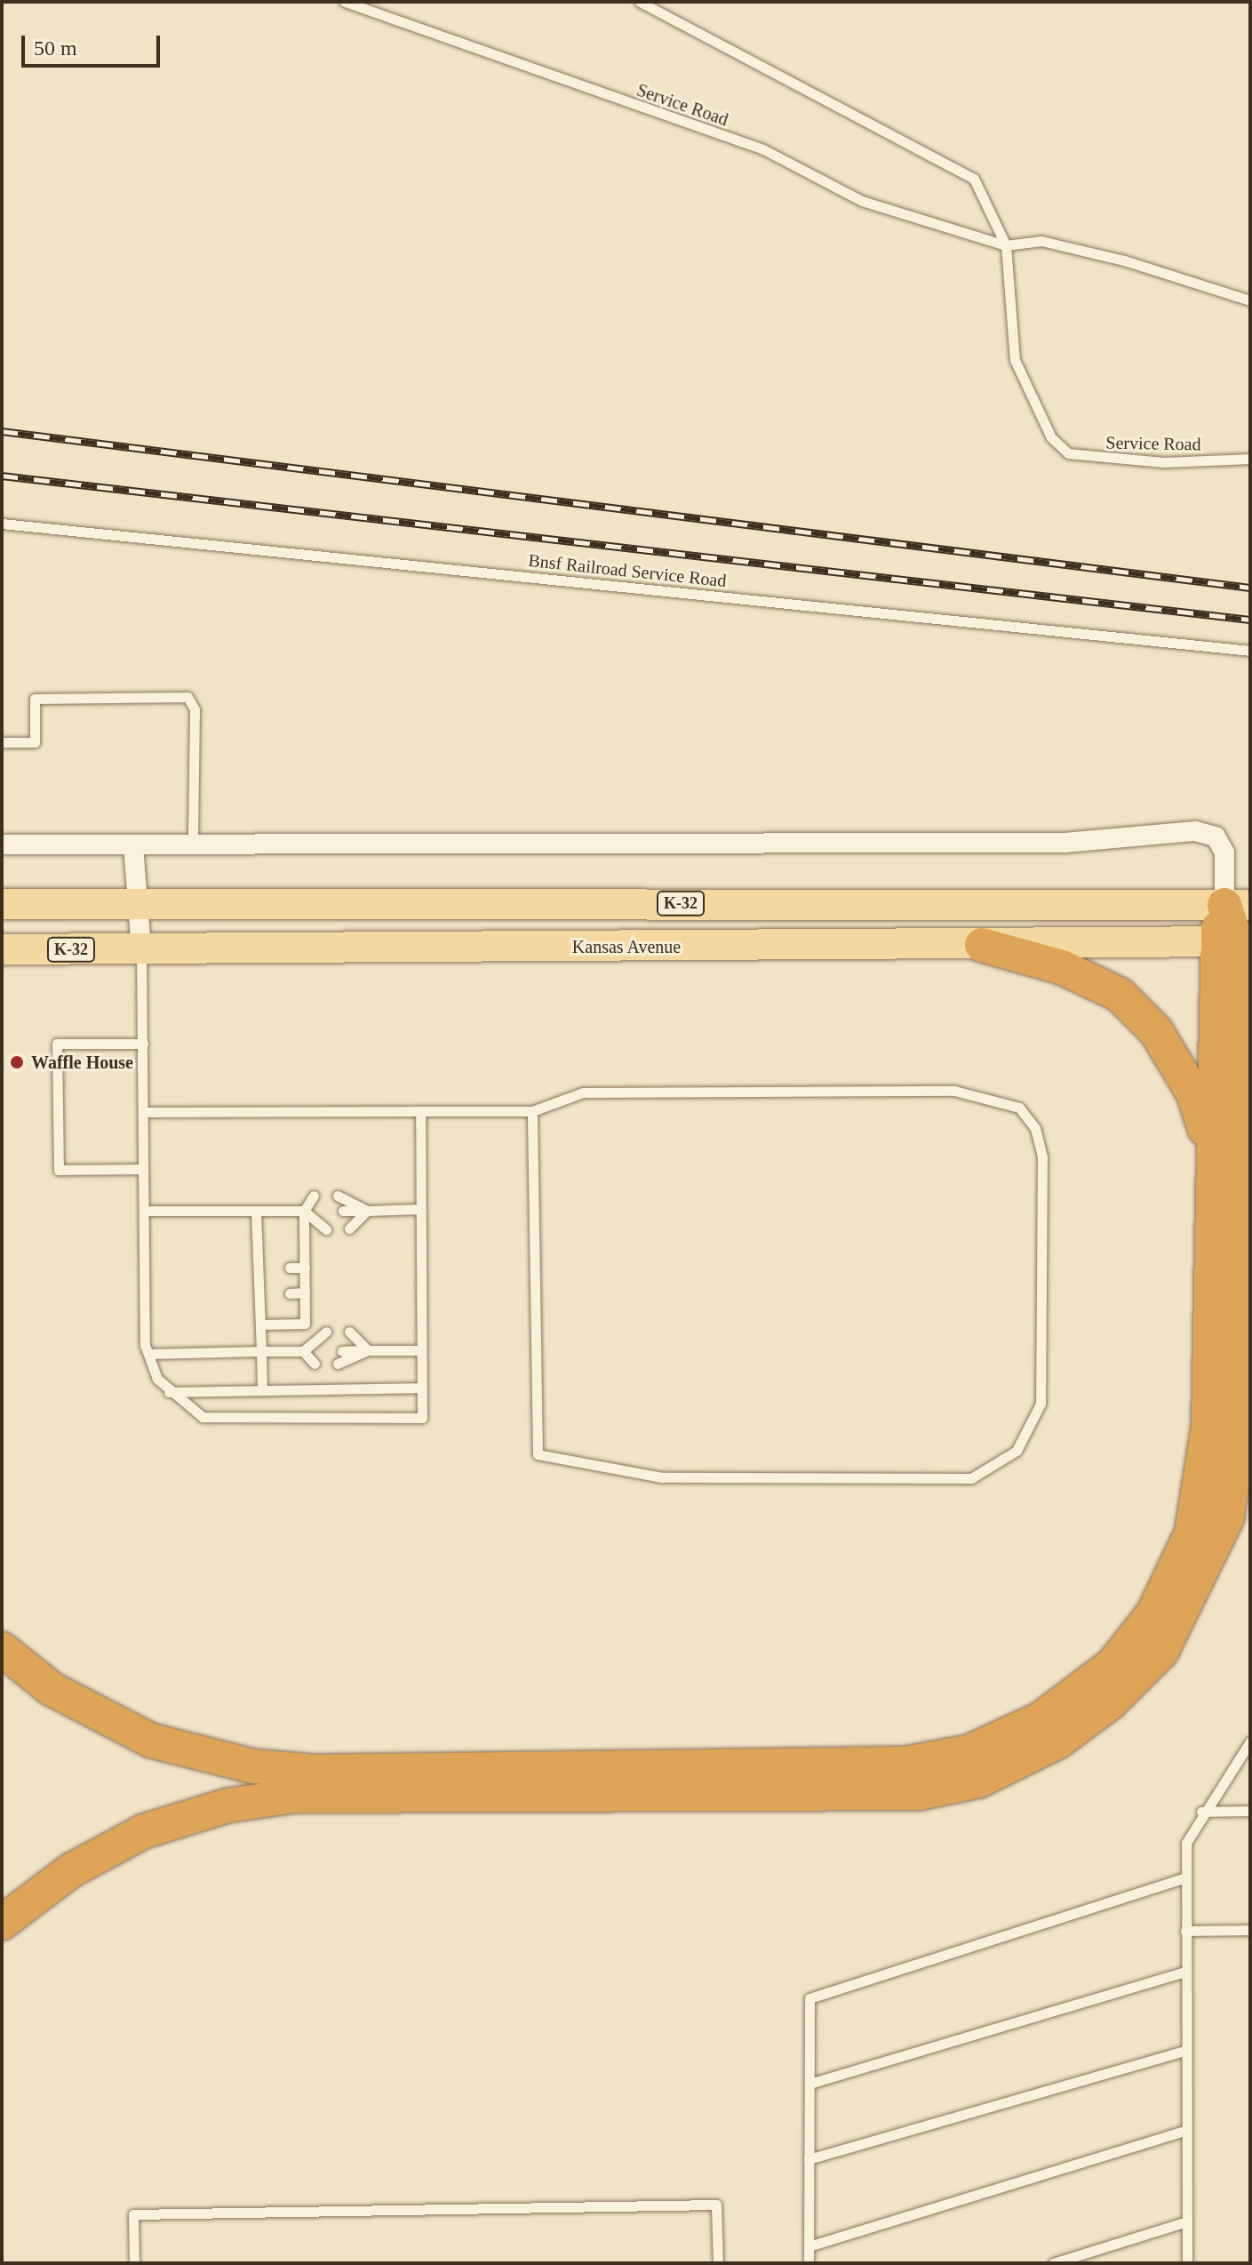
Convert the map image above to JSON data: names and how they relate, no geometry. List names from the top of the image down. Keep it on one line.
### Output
{"streets":{"main road":["K-32","Kansas Avenue"],"lane":["Service Road","Bnsf Railroad Service Road"]},"places":["Waffle House"],"scale_bar":"50 m"}
